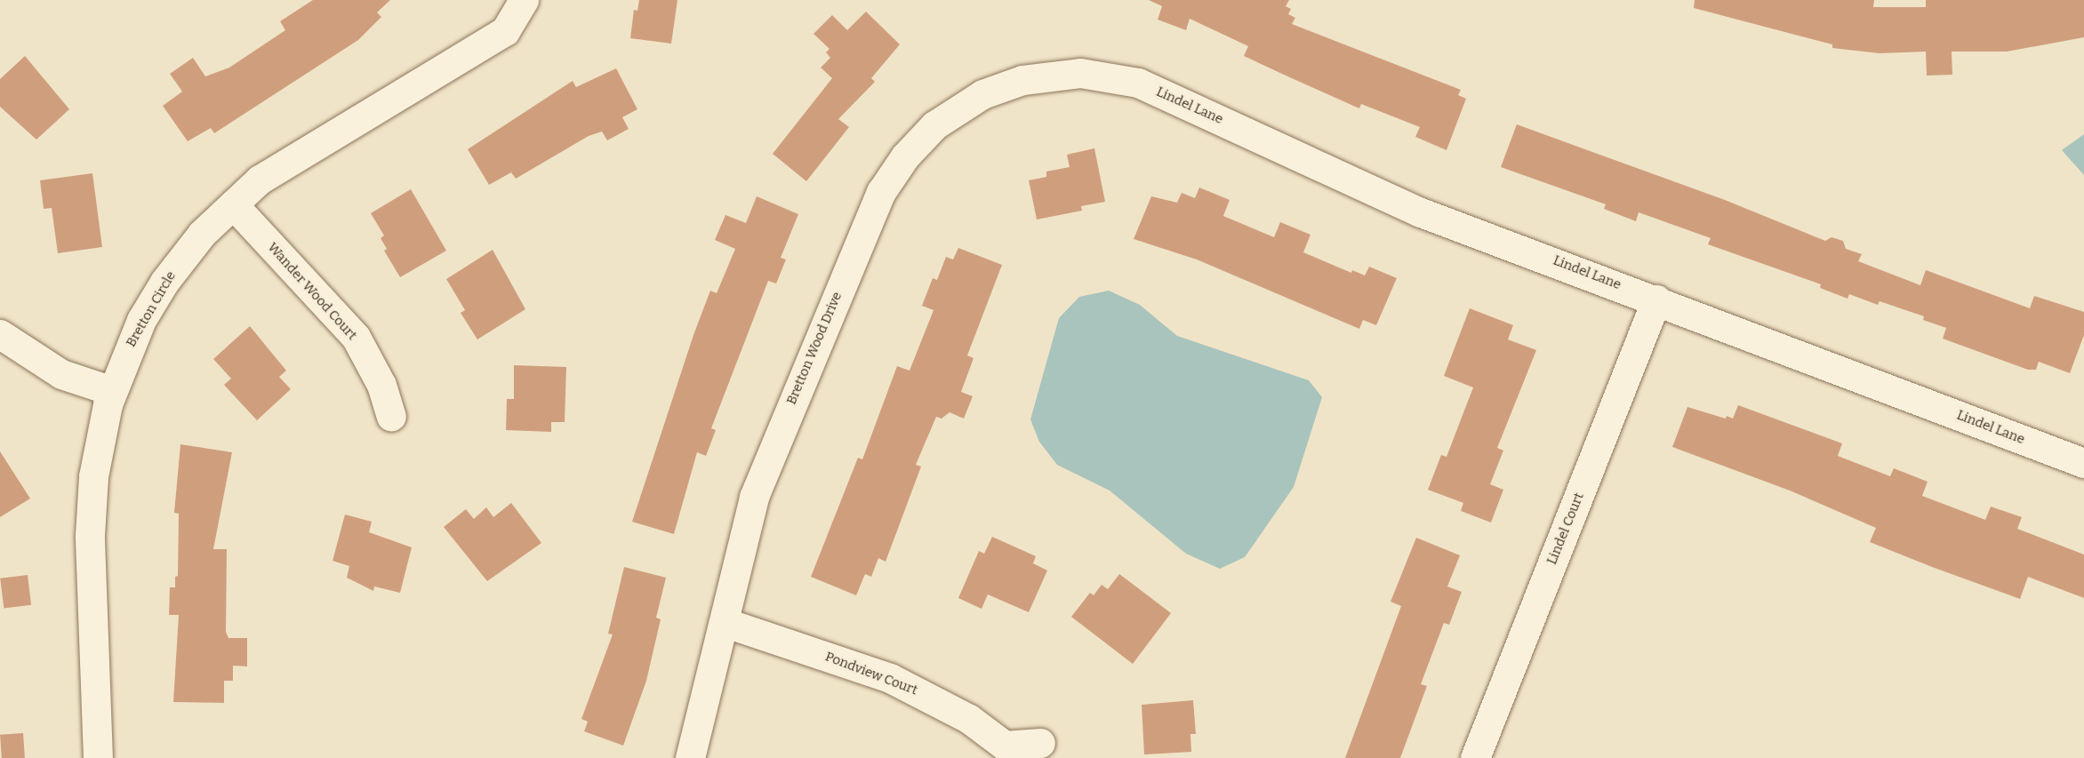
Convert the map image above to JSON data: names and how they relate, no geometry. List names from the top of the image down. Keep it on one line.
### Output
{"streets":{"street":["Lindel Lane","Wander Wood Court","Bretton Circle","Bretton Wood Drive","Lindel Court","Pondview Court"]},"crossings":[["Lindel Lane","Bretton Wood Drive"],["Lindel Lane","Lindel Court"],["Wander Wood Court","Bretton Circle"],["Bretton Wood Drive","Pondview Court"]]}
